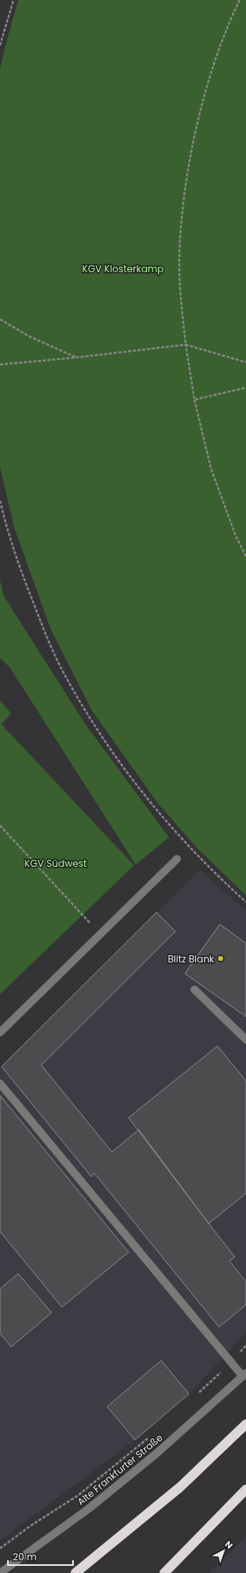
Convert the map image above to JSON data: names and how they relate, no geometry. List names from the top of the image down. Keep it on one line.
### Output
{"streets":{"street":["Alte Frankfurter Straße"]},"parks":["KGV Klosterkamp","KGV Südwest"],"places":["Blitz Blank"],"scale_bar":"20 m","north":"top right"}
